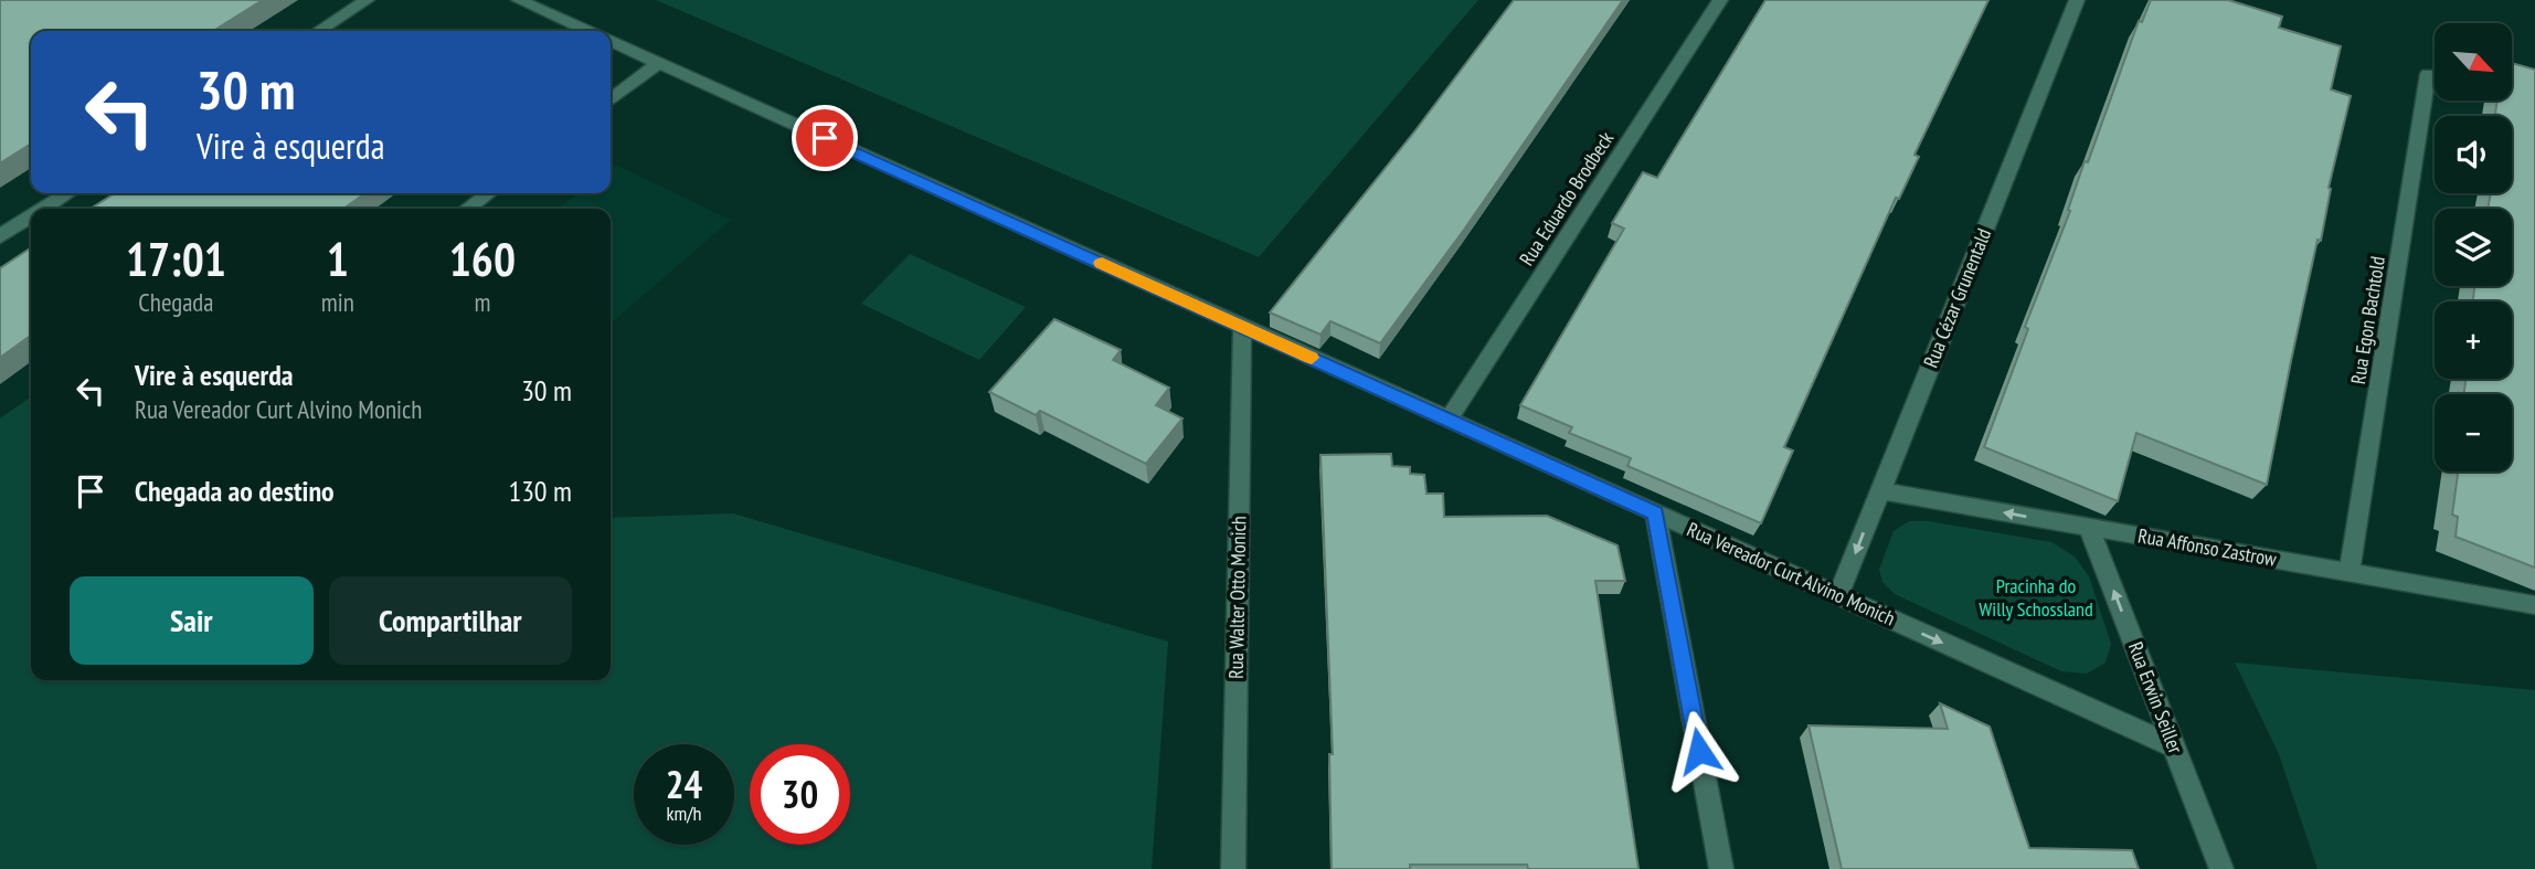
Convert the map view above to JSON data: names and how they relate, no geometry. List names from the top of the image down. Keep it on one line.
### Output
{"streets":{"street":["Rua Eduardo Brodbeck","Rua Cézar Grunentald","Rua Egon Bachtold","Rua Affonso Zastrow","Rua Vereador Curt Alvino Monich","Rua Walter Otto Monich","Rua Erwin Seiller"]},"crossings":[["Rua Eduardo Brodbeck","Rua Vereador Curt Alvino Monich"],["Rua Cézar Grunentald","Rua Affonso Zastrow"],["Rua Cézar Grunentald","Rua Vereador Curt Alvino Monich"],["Rua Egon Bachtold","Rua Affonso Zastrow"],["Rua Affonso Zastrow","Rua Erwin Seiller"],["Rua Vereador Curt Alvino Monich","Rua Walter Otto Monich"],["Rua Vereador Curt Alvino Monich","Rua Erwin Seiller"]],"one_way":["Rua Erwin Seiller"],"parks":["Pracinha do Willy Schossland"],"north":"bottom right","page":{"map_buttons":["+","−"],"turn":["30 m","Vire à esquerda"],"eta":["17:01","Chegada","1","min","160","m"],"list":[{"name":"Vire à esquerda","note":"Rua Vereador Curt Alvino Monich","value":"30 m"},{"name":"Chegada ao destino","value":"130 m"}],"buttons":["Sair","Compartilhar"],"speed":"24 km/h","limit":"30"}}
